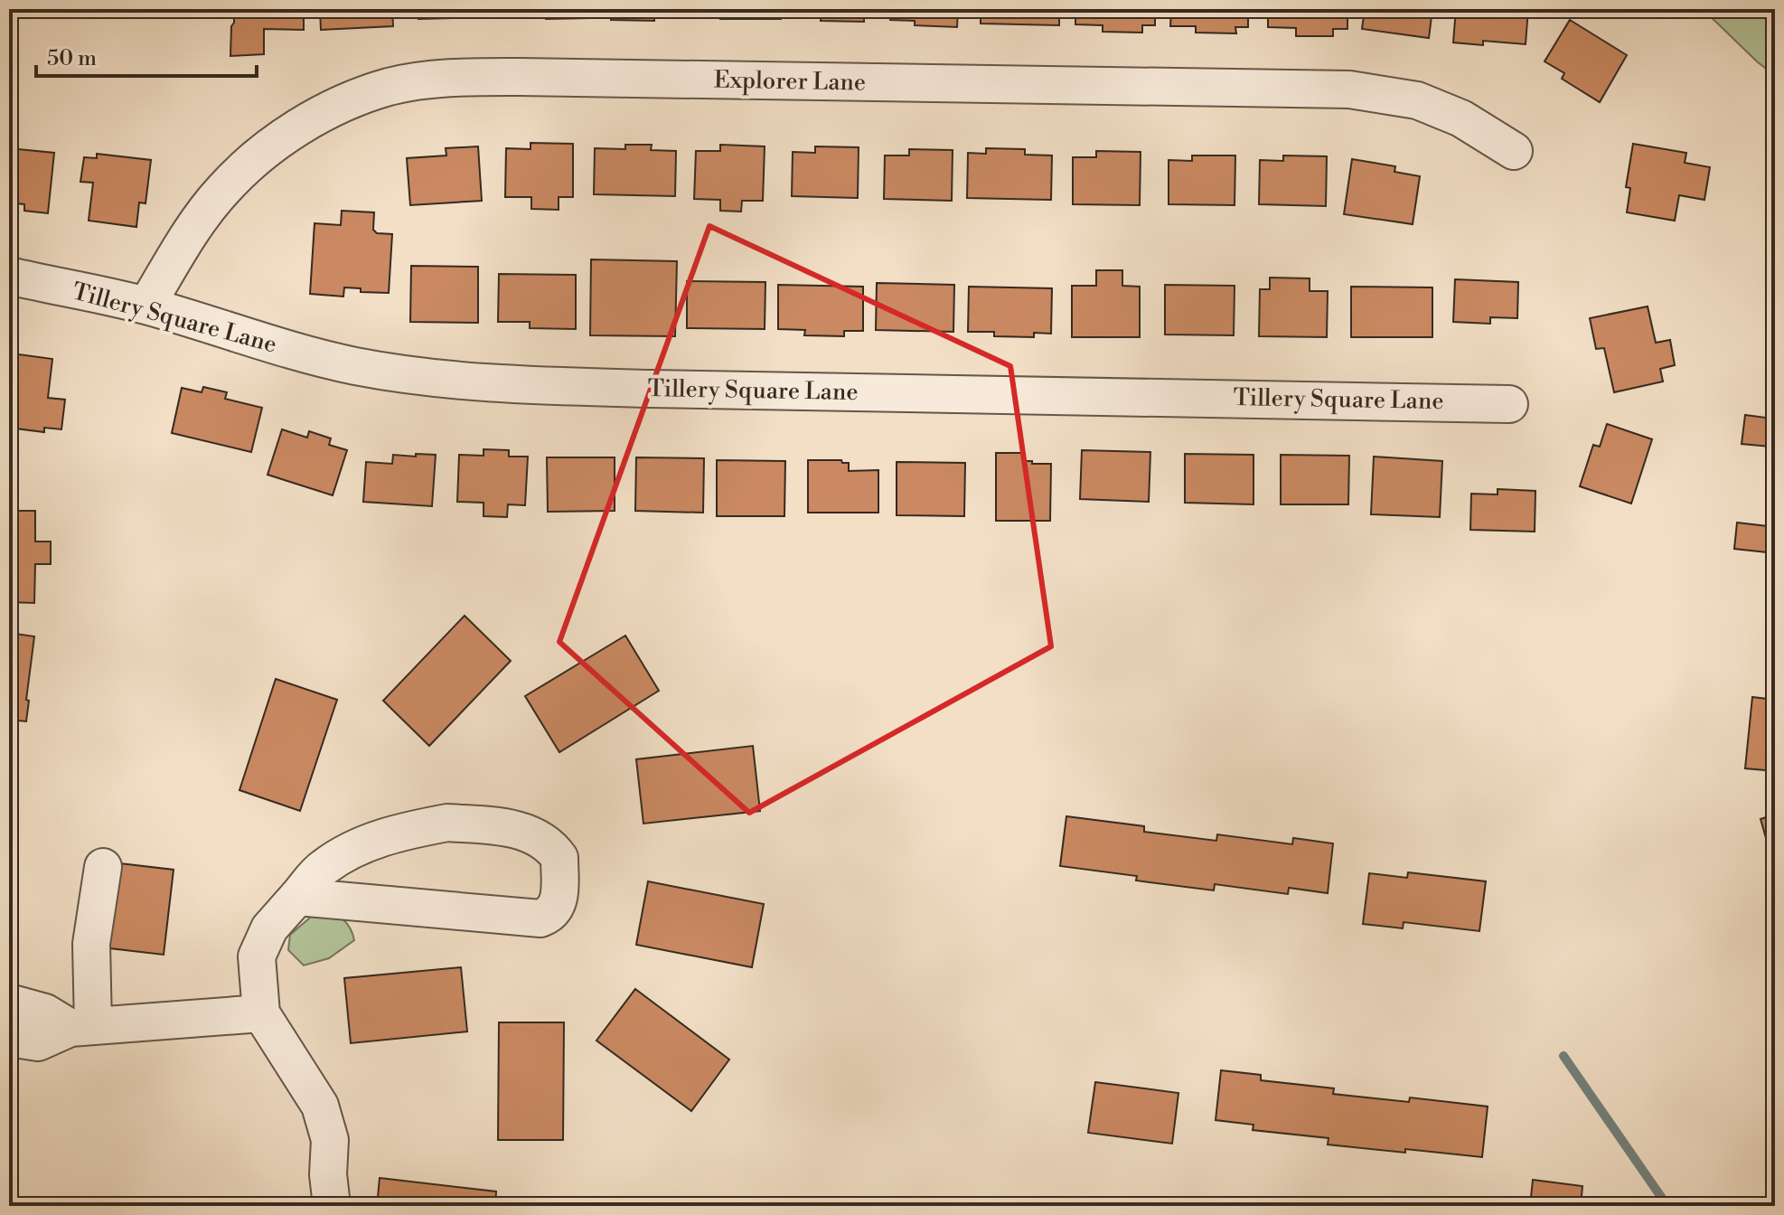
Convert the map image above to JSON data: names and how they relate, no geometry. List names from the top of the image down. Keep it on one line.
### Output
{"streets":{"street":["Explorer Lane","Tillery Square Lane"]},"crossings":[["Explorer Lane","Tillery Square Lane"]],"scale_bar":"50 m"}
